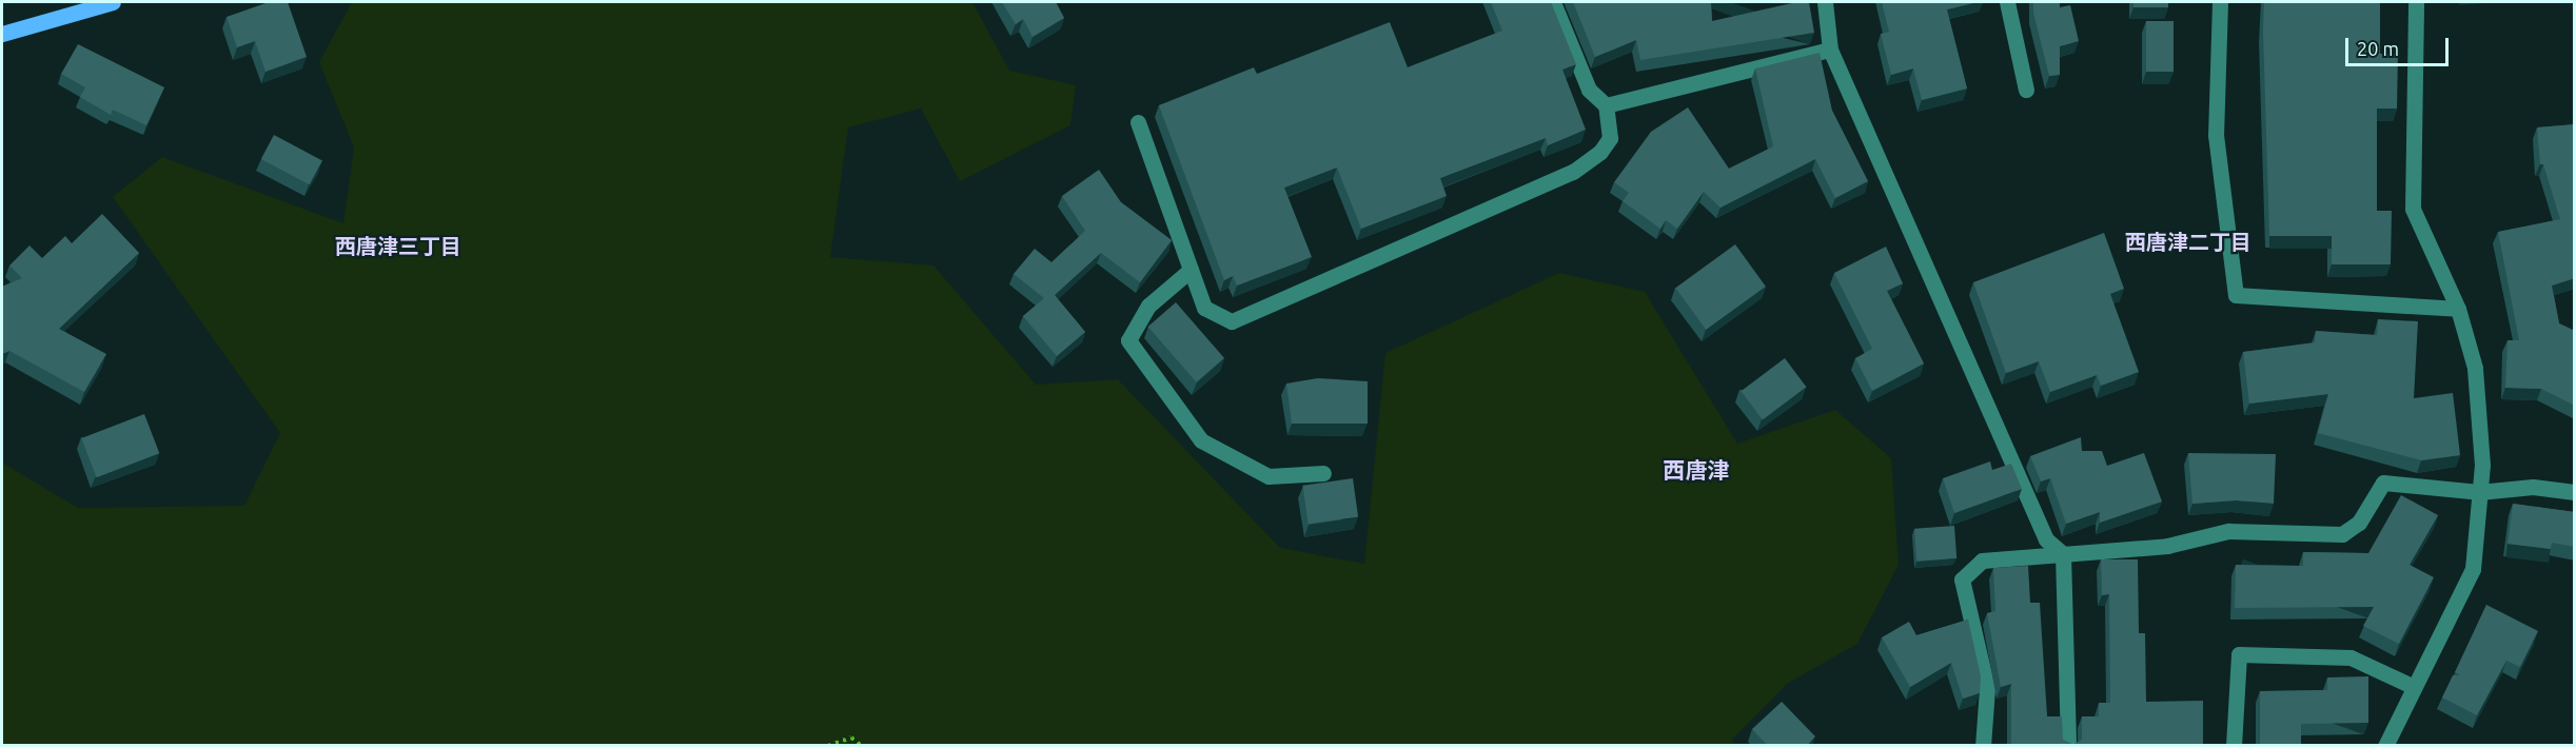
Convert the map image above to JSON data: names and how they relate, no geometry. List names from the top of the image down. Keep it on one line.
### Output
{"districts":["西唐津二丁目","西唐津三丁目","西唐津"],"scale_bar":"20 m"}
